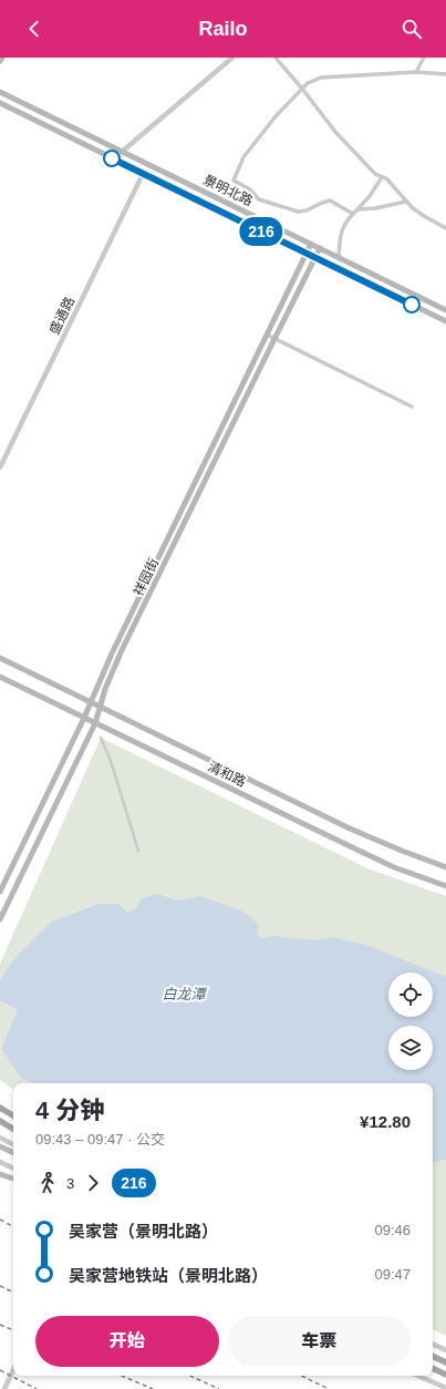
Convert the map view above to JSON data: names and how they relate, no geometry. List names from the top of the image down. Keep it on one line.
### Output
{"streets":{"main road":["景明北路","祥园街","清和路"],"street":["盛通路"]},"crossings":[["景明北路","盛通路"],["景明北路","祥园街"],["祥园街","清和路"]],"water":["白龙潭"],"lines":["bus line 216"],"page":{"header":"Railo","on_map":"216","heading":["4 分钟","09:43 – 09:47 · 公交","¥12.80"],"legs":["3","216"],"list":[{"name":"吴家营（景明北路）","value":"09:46"},{"name":"吴家营地铁站（景明北路）","value":"09:47"}],"buttons":["开始","车票"]}}
